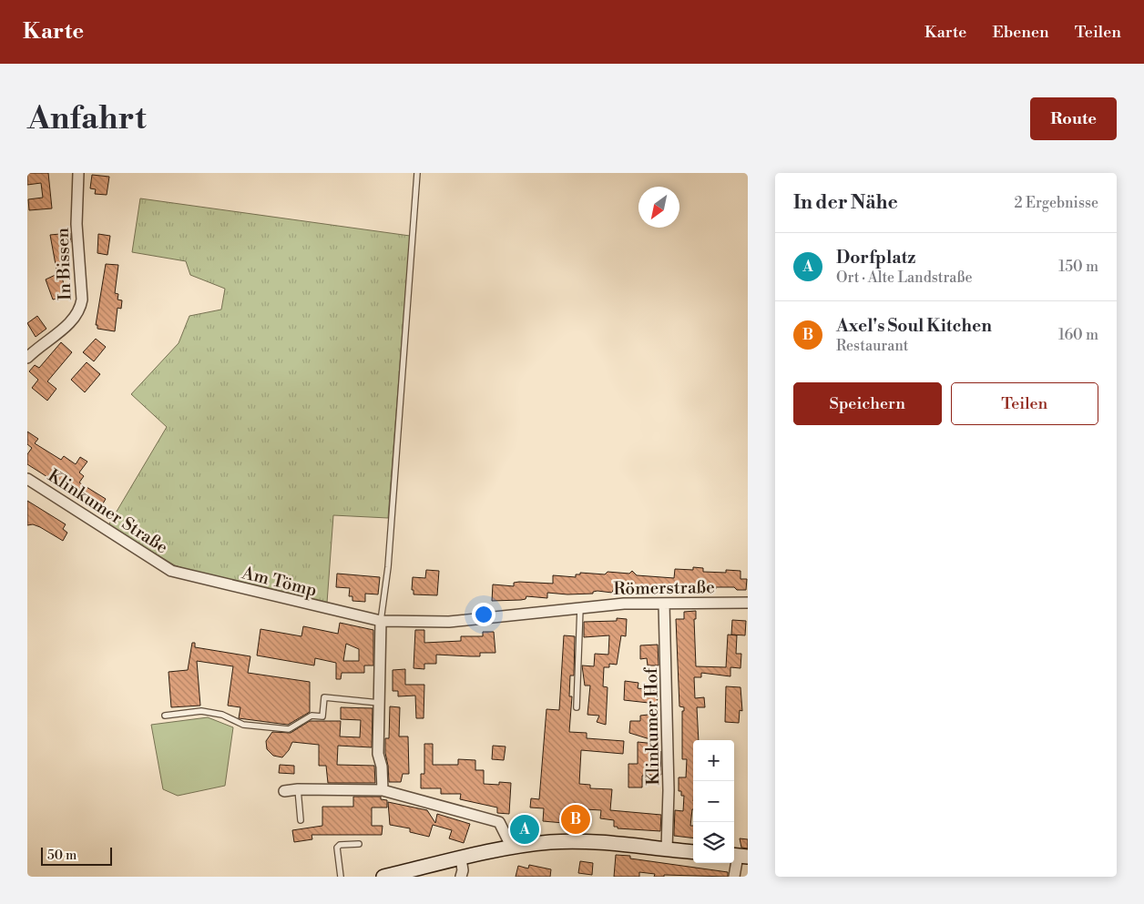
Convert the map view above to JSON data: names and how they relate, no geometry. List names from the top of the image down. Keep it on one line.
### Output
{"streets":{"street":["In Bissen","Klinkumer Straße","Am Tömp","Römerstraße","Klinkumer Hof"]},"crossings":[["Klinkumer Straße","Am Tömp"],["Am Tömp","Römerstraße"],["Römerstraße","Klinkumer Hof"]],"scale_bar":"50 m","north":"bottom left","page":{"header":"Karte","nav":["Karte","Ebenen","Teilen"],"buttons":["Route",["Speichern","Teilen"]],"title":"Anfahrt","heading":["In der Nähe","2 Ergebnisse"],"list":[{"mark":"A","name":"Dorfplatz","note":"Ort · Alte Landstraße","value":"150 m"},{"mark":"B","name":"Axel's Soul Kitchen","note":"Restaurant","value":"160 m"}],"map_buttons":["+","−"],"pins":["B","A"],"scale":"50 m"}}
